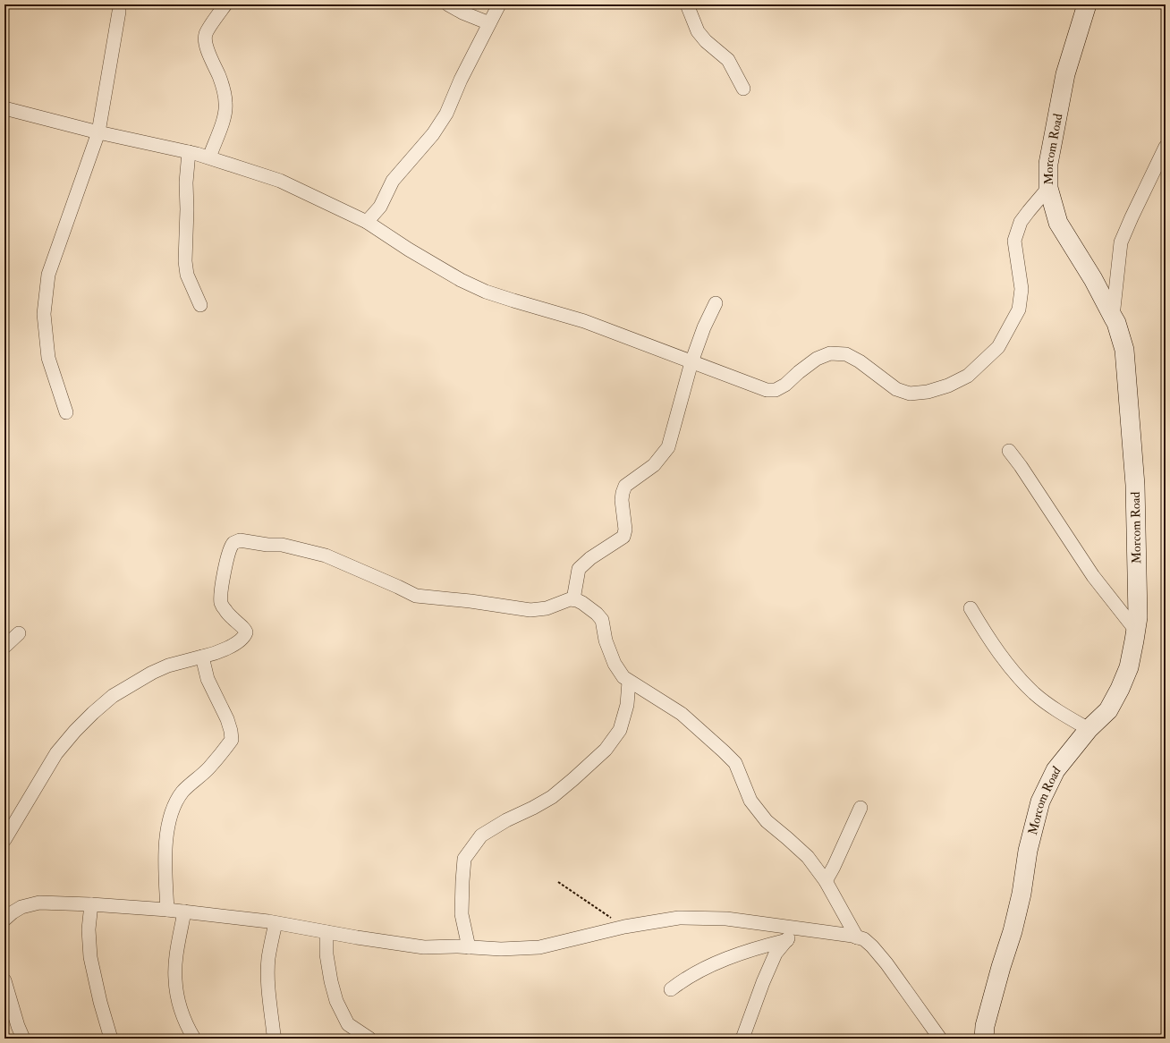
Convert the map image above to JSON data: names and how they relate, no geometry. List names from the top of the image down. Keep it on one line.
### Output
{"streets":{"street":["Morcom Road"]}}
